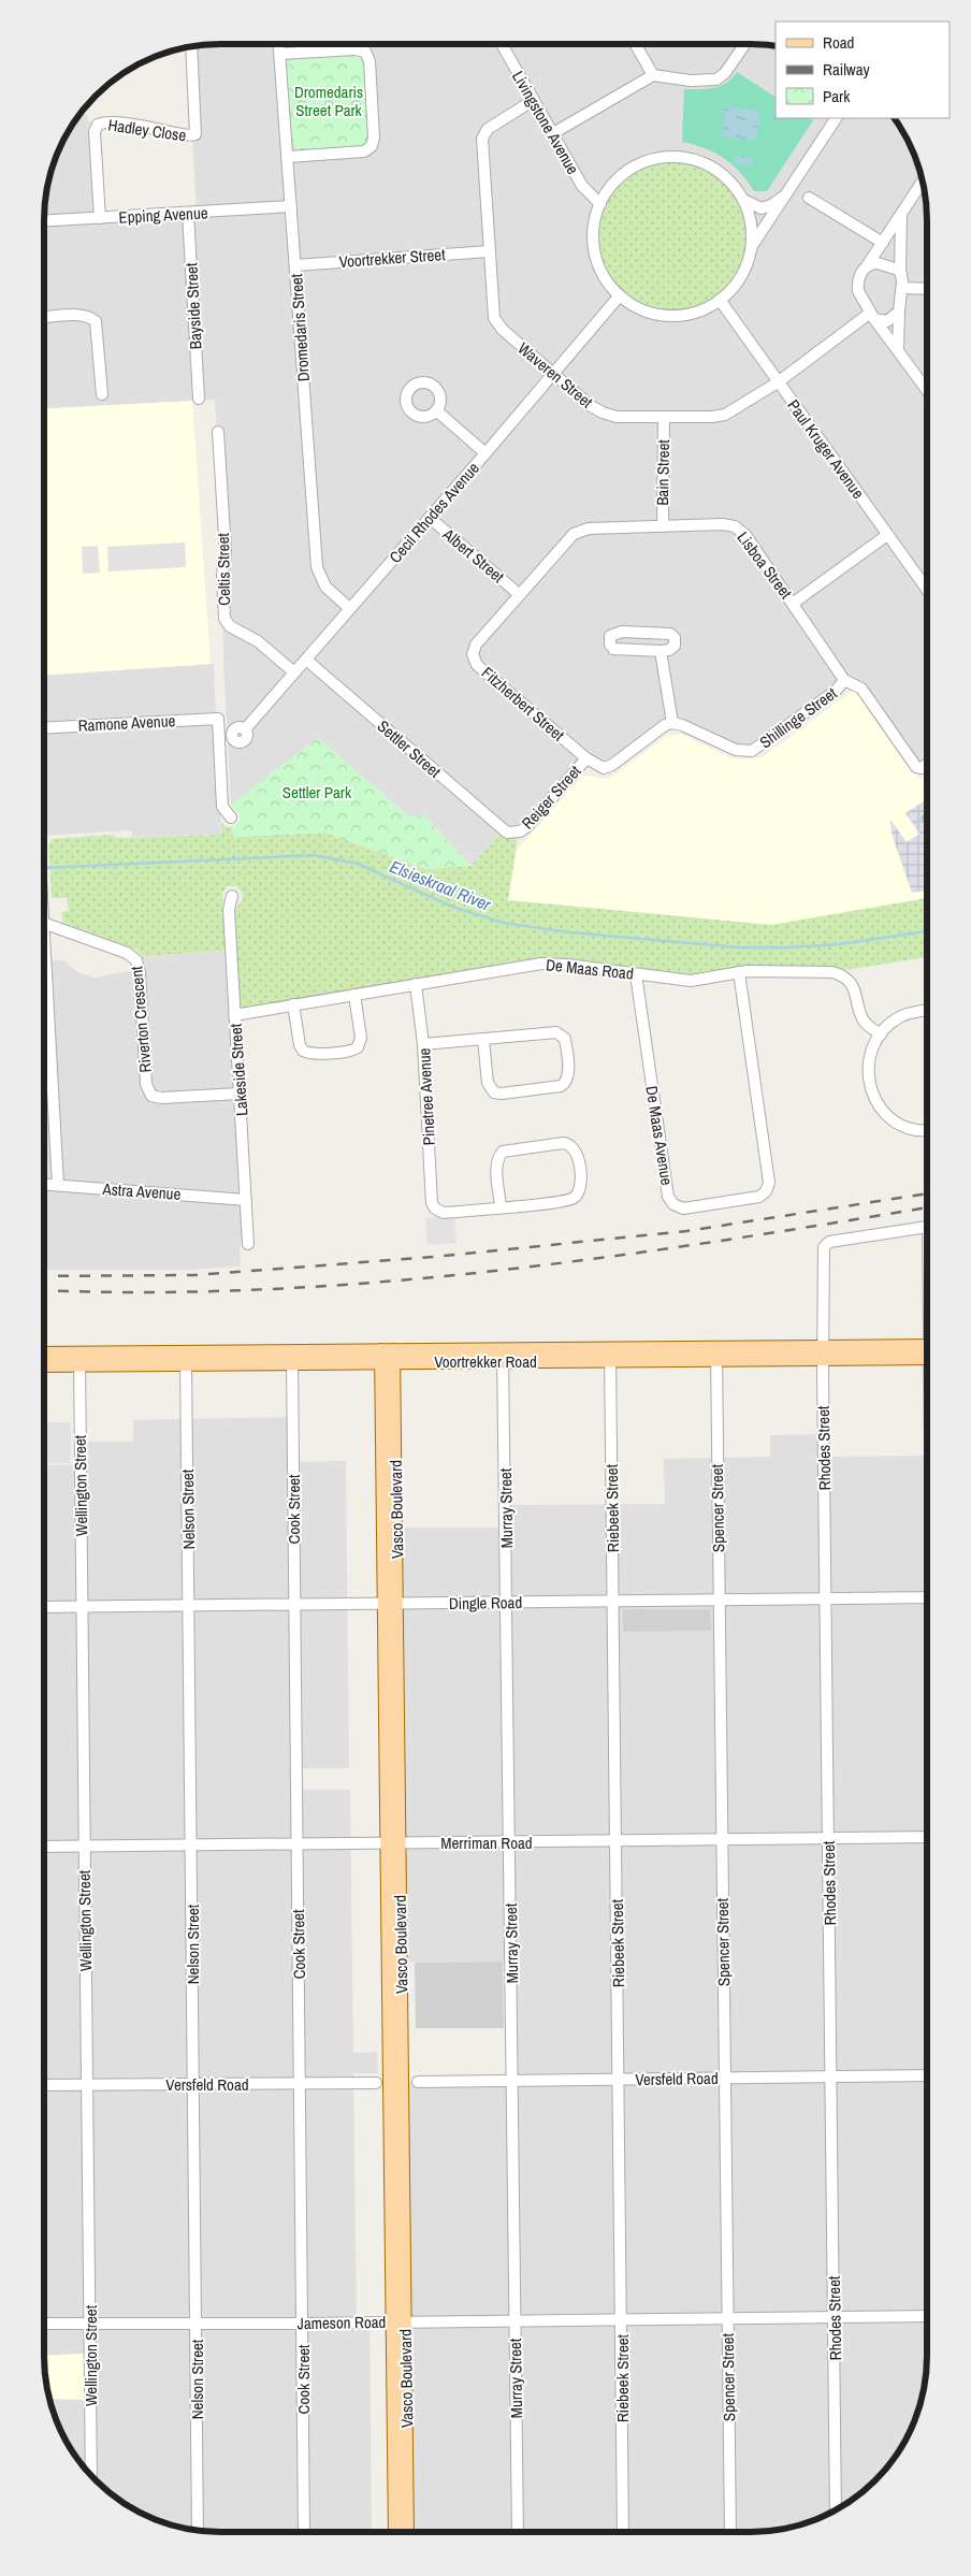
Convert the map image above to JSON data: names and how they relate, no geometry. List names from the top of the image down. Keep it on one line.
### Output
{"streets":{"main road":["Voortrekker Road","Vasco Boulevard"],"street":["Livingstone Avenue","Hadley Close","Epping Avenue","Voortrekker Street","Bayside Street","Dromedaris Street","Waveren Street","Paul Kruger Avenue","Bain Street","Cecil Rhodes Avenue","Albert Street","Lisboa Street","Celtis Street","Fitzherbert Street","Shillinge Street","Ramone Avenue","Settler Street","Reiger Street","De Maas Road","Riverton Crescent","Lakeside Street","Pinetree Avenue","De Maas Avenue","Astra Avenue","Rhodes Street","Wellington Street","Murray Street","Riebeek Street","Spencer Street","Nelson Street","Cook Street","Dingle Road","Merriman Road","Versfeld Road","Jameson Road"]},"crossings":[["Livingstone Avenue","Waveren Street"],["Livingstone Avenue","Paul Kruger Avenue"],["Livingstone Avenue","Cecil Rhodes Avenue"],["Hadley Close","Epping Avenue"],["Epping Avenue","Bayside Street"],["Epping Avenue","Dromedaris Street"],["Voortrekker Street","Dromedaris Street"],["Voortrekker Street","Waveren Street"],["Dromedaris Street","Cecil Rhodes Avenue"],["Waveren Street","Paul Kruger Avenue"],["Waveren Street","Bain Street"],["Waveren Street","Cecil Rhodes Avenue"],["Paul Kruger Avenue","Cecil Rhodes Avenue"],["Bain Street","Lisboa Street"],["Cecil Rhodes Avenue","Albert Street"],["Cecil Rhodes Avenue","Celtis Street"],["Cecil Rhodes Avenue","Settler Street"],["Albert Street","Lisboa Street"],["Albert Street","Fitzherbert Street"],["Lisboa Street","Fitzherbert Street"],["Lisboa Street","Shillinge Street"],["Fitzherbert Street","Reiger Street"],["Settler Street","Reiger Street"],["De Maas Road","Lakeside Street"],["De Maas Road","Pinetree Avenue"],["De Maas Road","De Maas Avenue"],["Riverton Crescent","Lakeside Street"],["Lakeside Street","Astra Avenue"],["Voortrekker Road","Rhodes Street"],["Voortrekker Road","Wellington Street"],["Voortrekker Road","Murray Street"],["Voortrekker Road","Riebeek Street"],["Voortrekker Road","Spencer Street"],["Voortrekker Road","Nelson Street"],["Voortrekker Road","Cook Street"],["Voortrekker Road","Vasco Boulevard"],["Rhodes Street","Dingle Road"],["Rhodes Street","Merriman Road"],["Rhodes Street","Versfeld Road"],["Rhodes Street","Jameson Road"],["Wellington Street","Dingle Road"],["Wellington Street","Merriman Road"],["Wellington Street","Versfeld Road"],["Wellington Street","Jameson Road"],["Murray Street","Dingle Road"],["Murray Street","Merriman Road"],["Murray Street","Versfeld Road"],["Murray Street","Jameson Road"],["Riebeek Street","Dingle Road"],["Riebeek Street","Merriman Road"],["Riebeek Street","Versfeld Road"],["Riebeek Street","Jameson Road"],["Spencer Street","Dingle Road"],["Spencer Street","Merriman Road"],["Spencer Street","Versfeld Road"],["Spencer Street","Jameson Road"],["Nelson Street","Dingle Road"],["Nelson Street","Merriman Road"],["Nelson Street","Versfeld Road"],["Nelson Street","Jameson Road"],["Cook Street","Dingle Road"],["Cook Street","Merriman Road"],["Cook Street","Versfeld Road"],["Cook Street","Jameson Road"],["Vasco Boulevard","Dingle Road"],["Vasco Boulevard","Merriman Road"],["Vasco Boulevard","Jameson Road"]],"water":["Elsieskraal River"],"parks":["Dromedaris Street Park","Settler Park"],"legend":["Road","Railway","Park"]}
